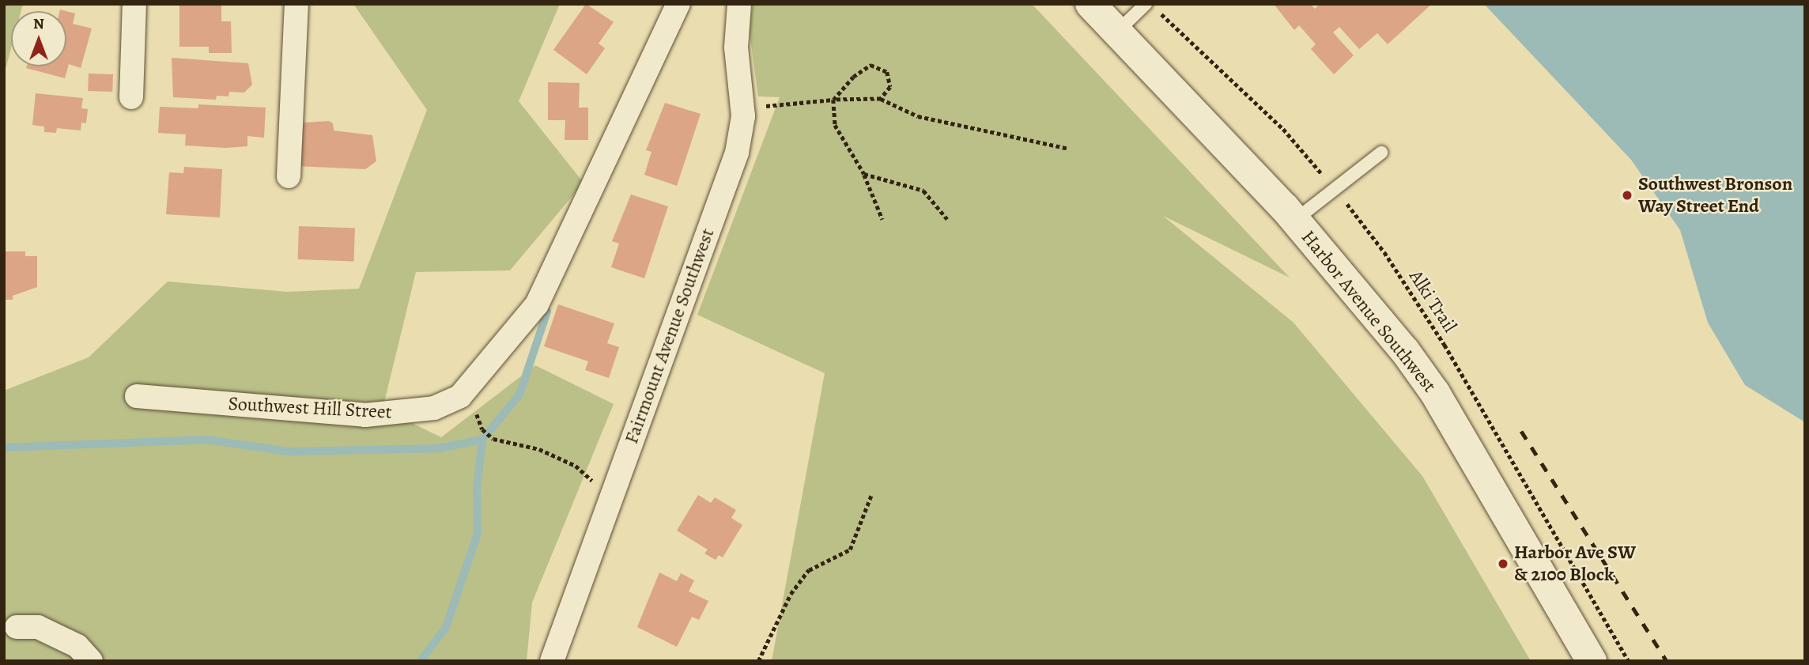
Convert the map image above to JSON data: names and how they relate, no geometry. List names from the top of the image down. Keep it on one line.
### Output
{"streets":{"main road":["Harbor Avenue Southwest"],"street":["Fairmount Avenue Southwest","Southwest Hill Street"],"path":["Alki Trail"]},"places":["Southwest Bronson Way Street End","Harbor Ave SW & 2100 Block"],"north":"top"}
